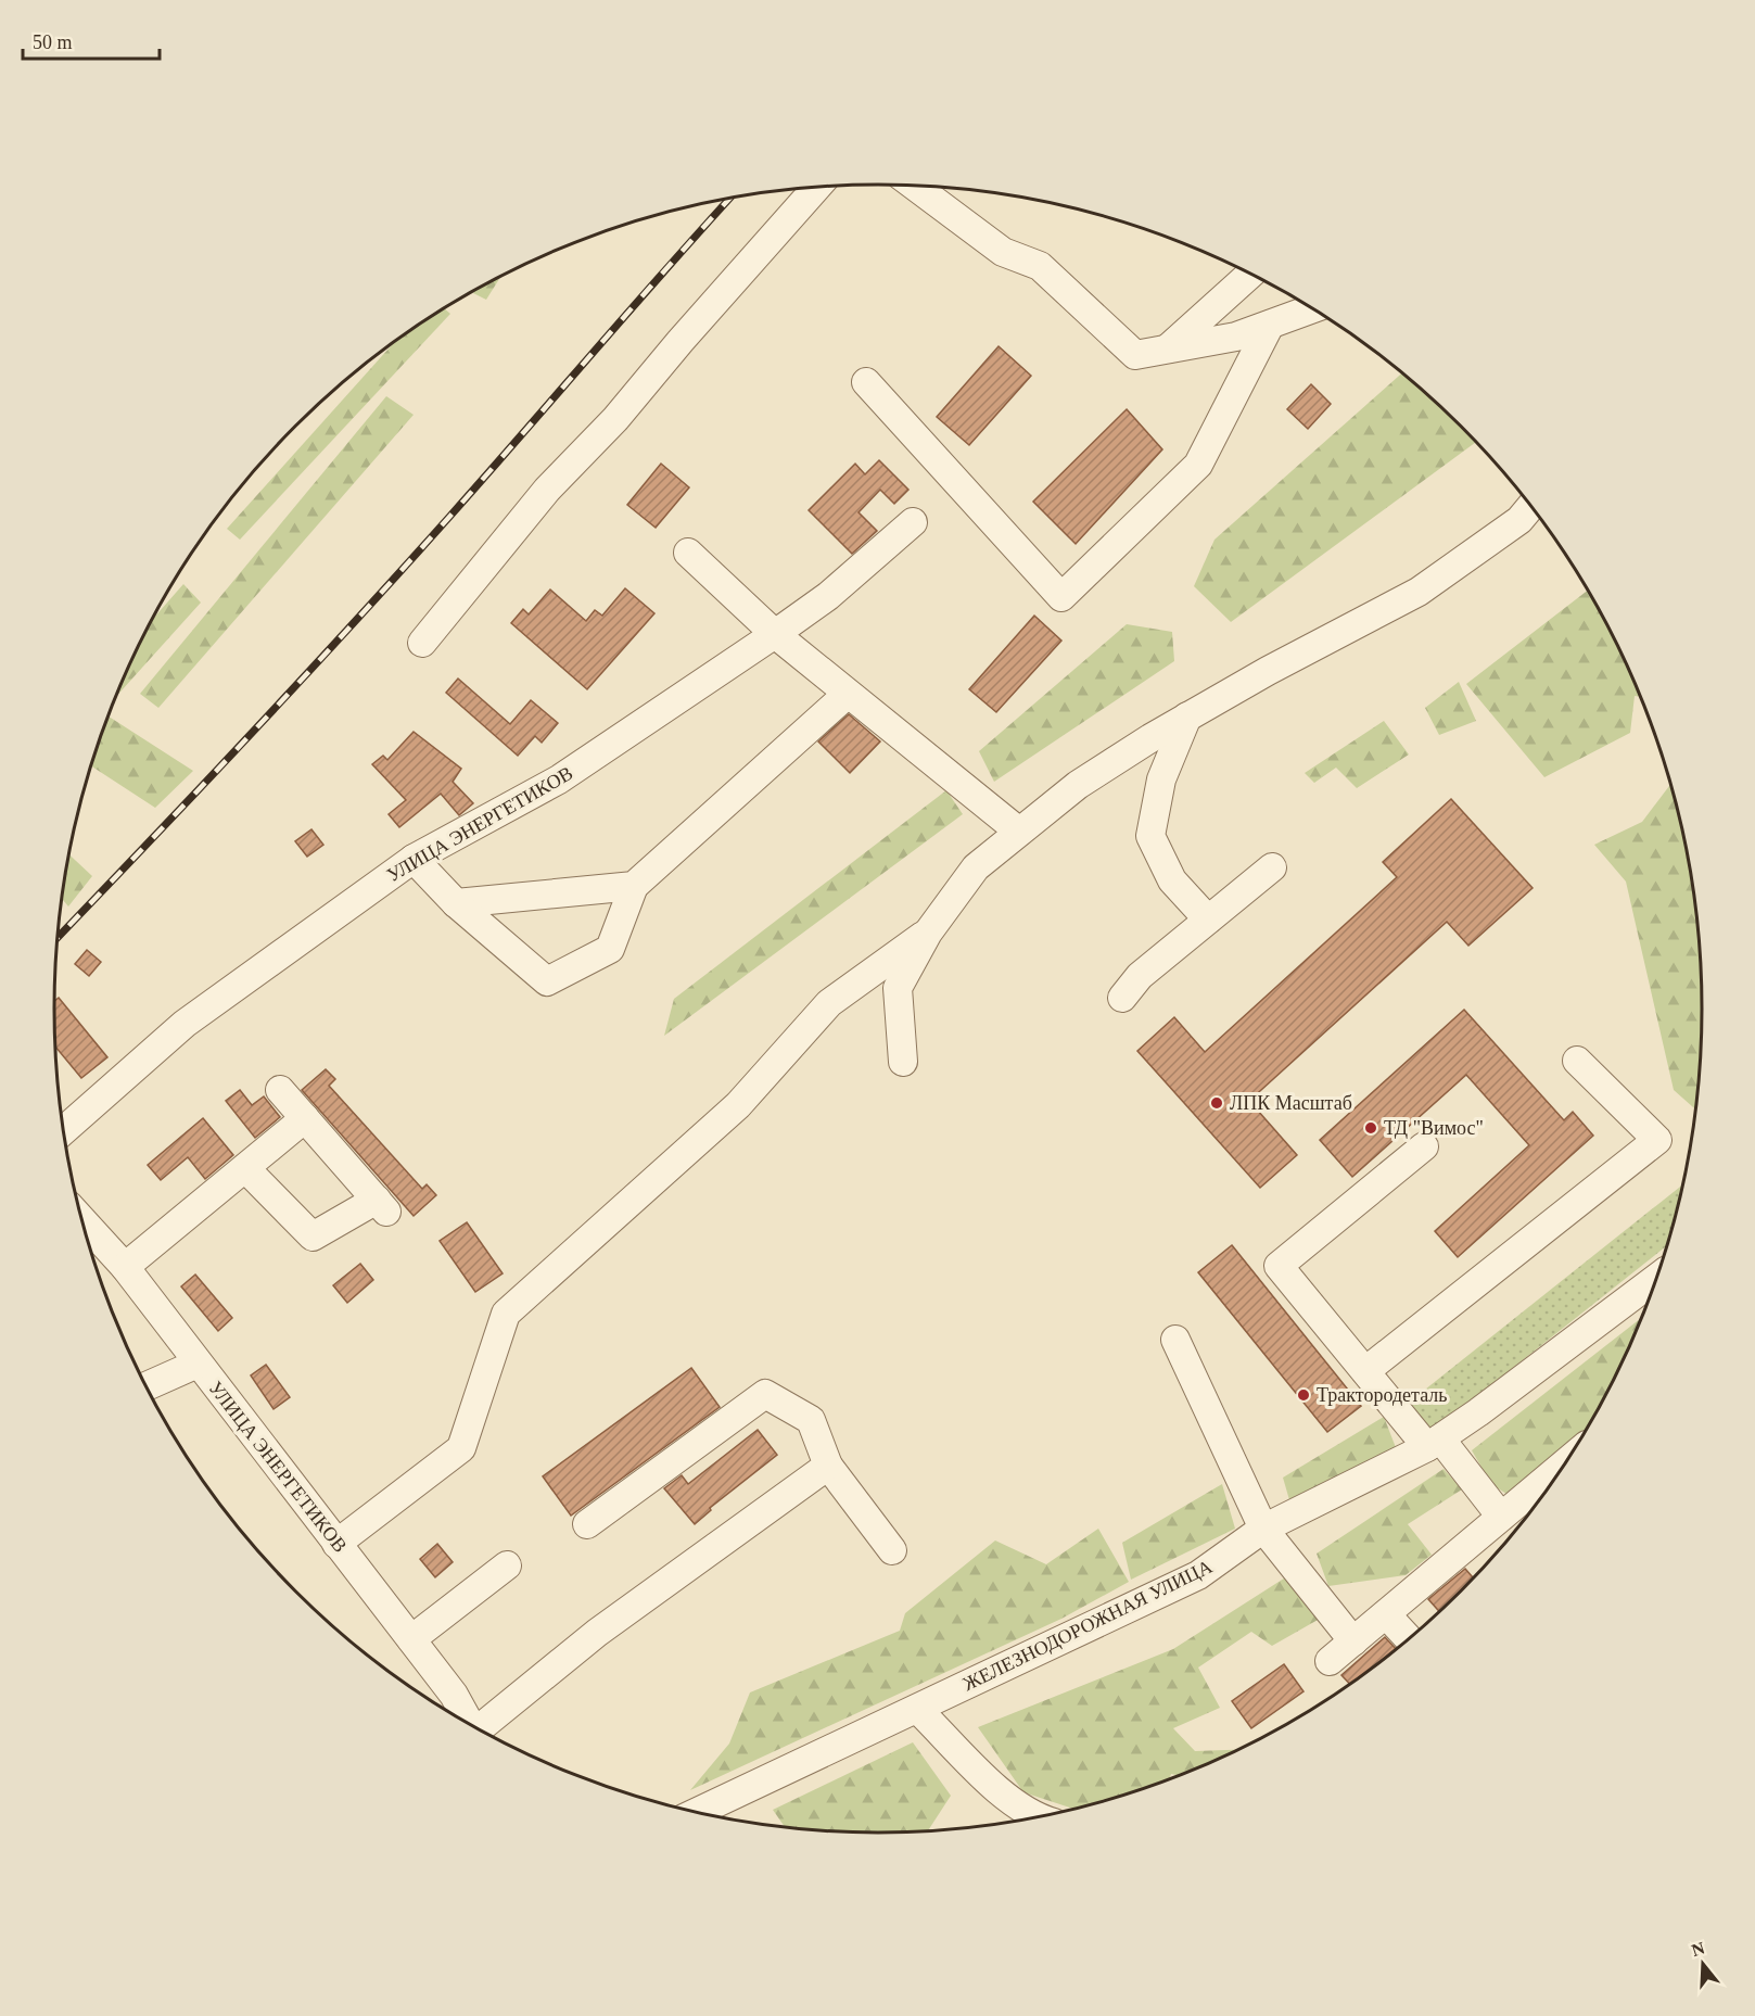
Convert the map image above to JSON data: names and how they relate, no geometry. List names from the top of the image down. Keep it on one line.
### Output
{"streets":{"street":["УЛИЦА ЭНЕРГЕТИКОВ","ЖЕЛЕЗНОДОРОЖНАЯ УЛИЦА"]},"places":["ЛПК Масштаб","ТД \"Вимос\"","Трактородеталь"],"scale_bar":"50 m","north":"top"}
